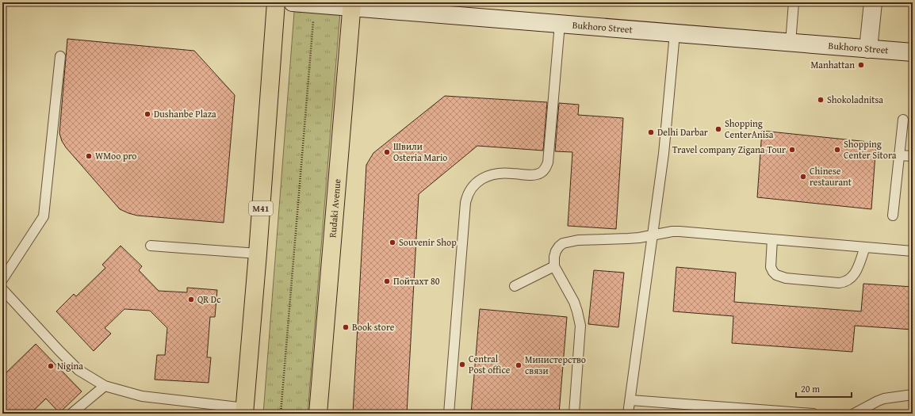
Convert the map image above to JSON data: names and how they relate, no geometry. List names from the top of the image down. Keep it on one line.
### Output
{"streets":{"highway":["Rudaki Avenue","M41"],"street":["Bukhoro Street"]},"crossings":[["Bukhoro Street","Rudaki Avenue"]],"places":["Manhattan","Shokoladnitsa","Dushanbe Plaza","Shopping CenterAnisa","Delhi Darbar","Travel company Zigana Tour","Shopping Center Sitora","Швили Osteria Mario","WMoo pro","Chinese restaurant","Souvenir Shop","Пойтахт 80","QR Dc","Book store","Central Post office","Министерство связи","Nigina"],"scale_bar":"20 m"}
